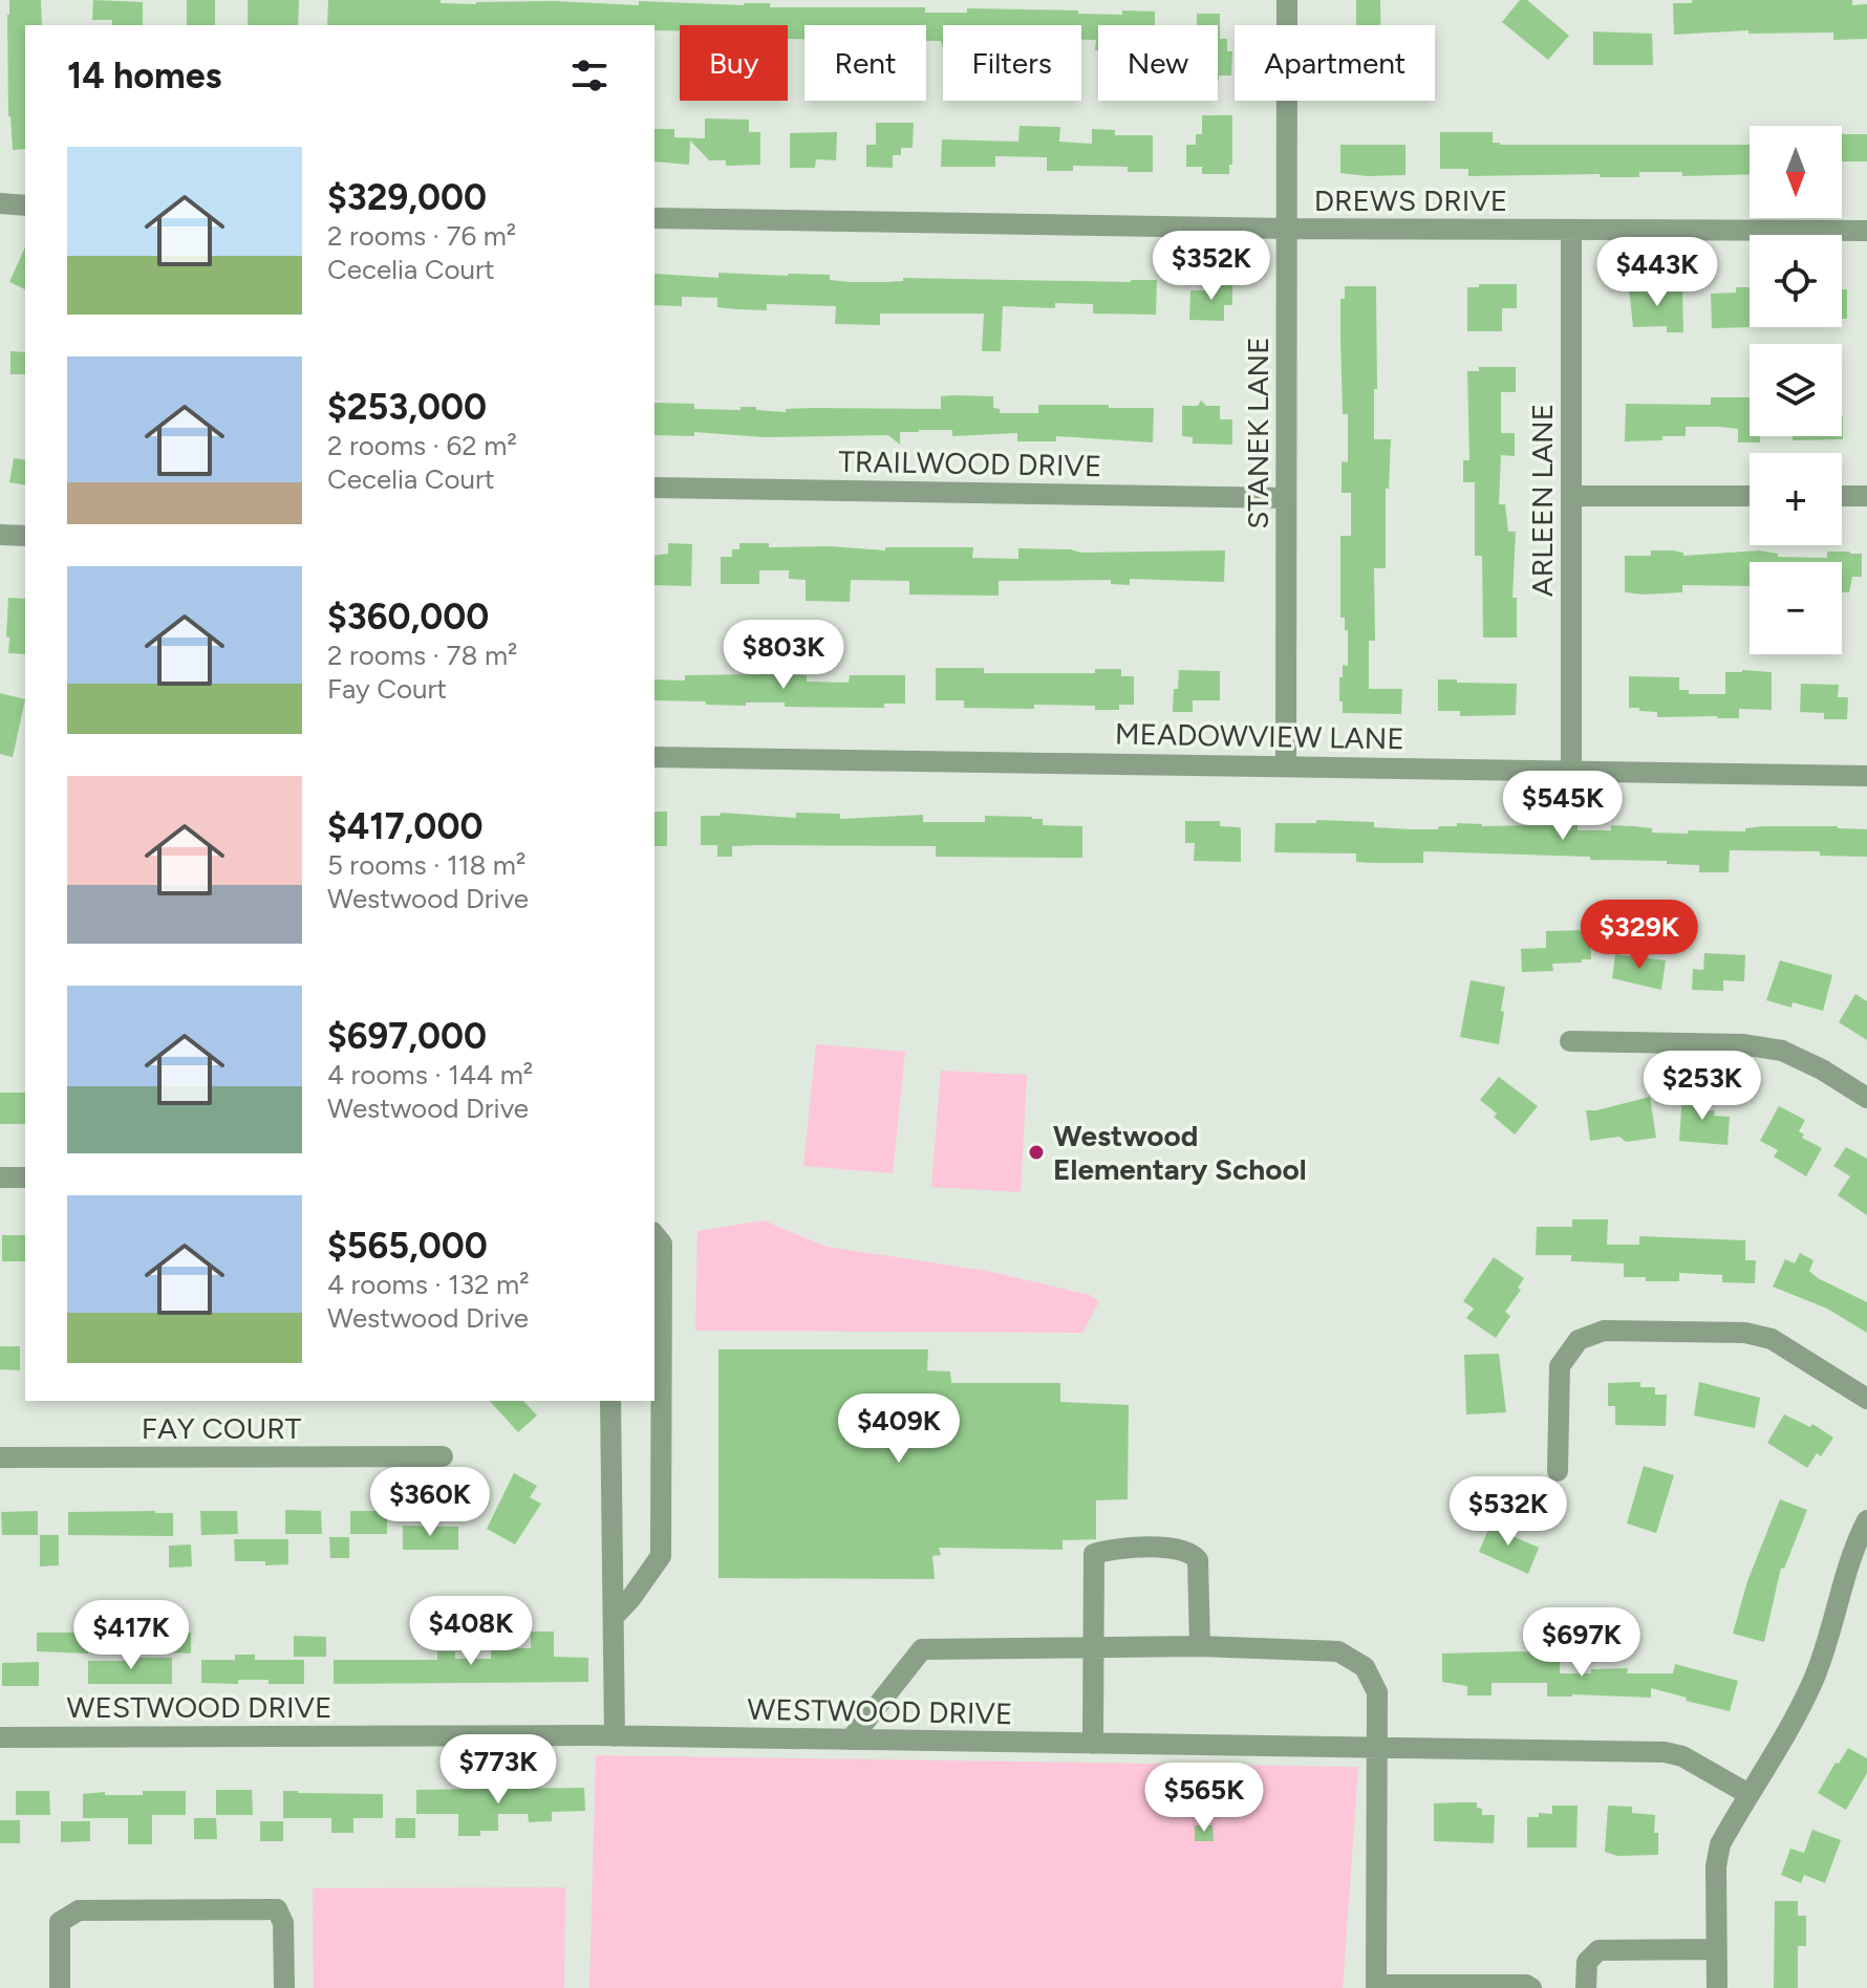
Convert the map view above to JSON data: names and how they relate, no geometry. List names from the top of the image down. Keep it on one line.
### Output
{"streets":{"street":["DREWS DRIVE","STANEK LANE","TRAILWOOD DRIVE","ARLEEN LANE","MEADOWVIEW LANE","FAY COURT","WESTWOOD DRIVE"]},"crossings":[["DREWS DRIVE","STANEK LANE"],["DREWS DRIVE","ARLEEN LANE"],["STANEK LANE","TRAILWOOD DRIVE"],["STANEK LANE","MEADOWVIEW LANE"],["ARLEEN LANE","MEADOWVIEW LANE"]],"places":["Westwood Elementary School"],"north":"bottom","page":{"chip":["Buy","Rent","Filters","New","Apartment"],"heading":"14 homes","map_buttons":["+","−"],"list":[{"name":"$329,000","note":"2 rooms · 76 m² · Cecelia Court"},{"name":"$253,000","note":"2 rooms · 62 m² · Cecelia Court"},{"name":"$360,000","note":"2 rooms · 78 m² · Fay Court"},{"name":"$417,000","note":"5 rooms · 118 m² · Westwood Drive"},{"name":"$697,000","note":"4 rooms · 144 m² · Westwood Drive"},{"name":"$565,000","note":"4 rooms · 132 m² · Westwood Drive"}],"price":["$352K","$443K","$803K","$545K","$329K","$253K","$409K","$360K","$532K","$408K","$417K","$697K","$773K","$565K"]}}
